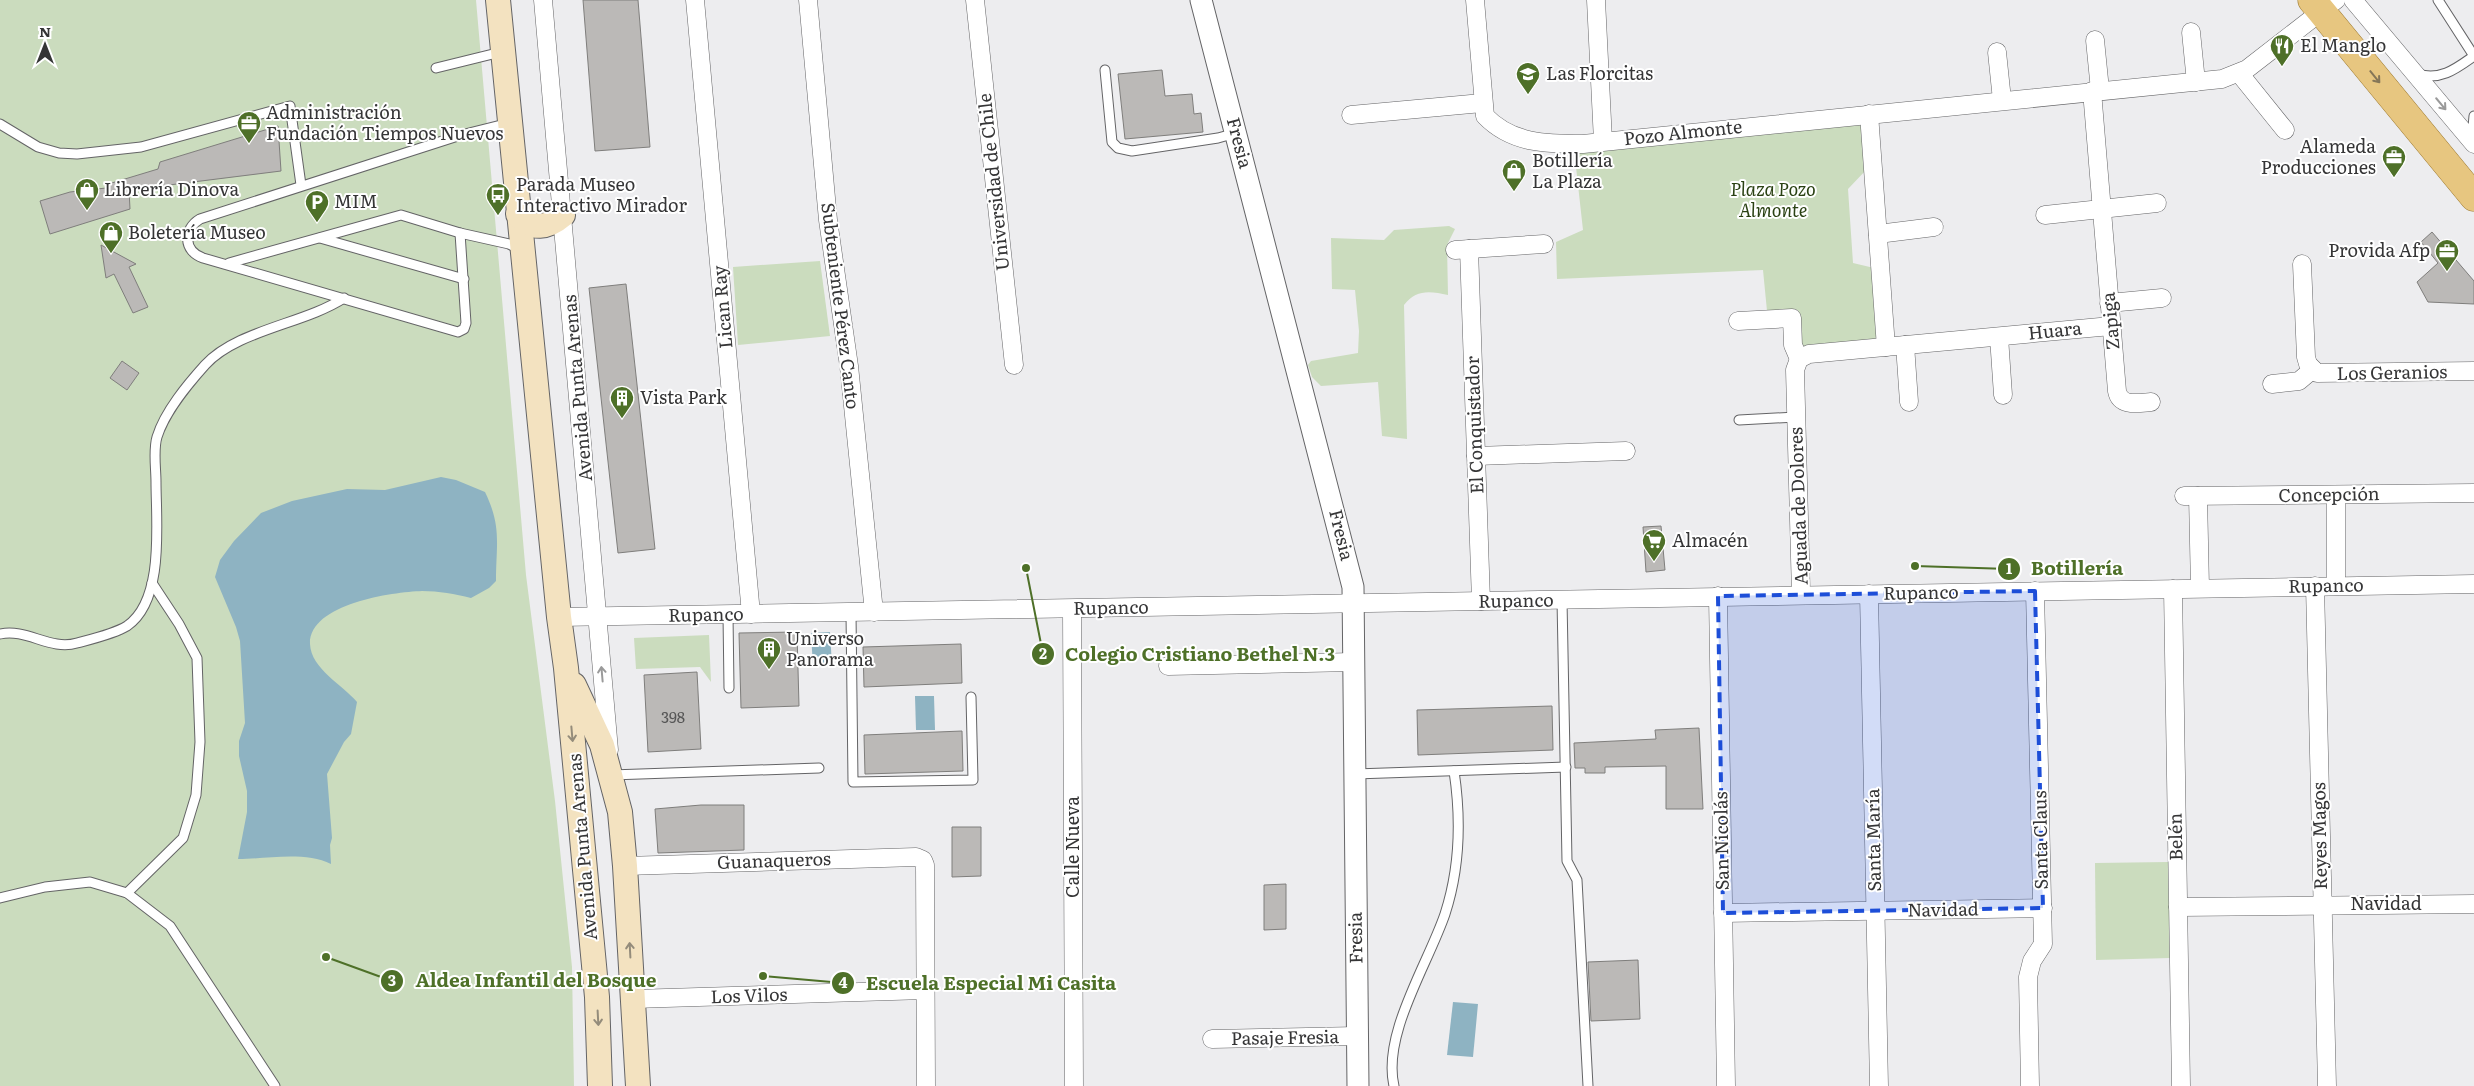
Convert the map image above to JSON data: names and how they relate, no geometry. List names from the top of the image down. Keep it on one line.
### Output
{"streets":{"main road":["Avenida Punta Arenas"],"street":["Pozo Almonte","Fresia","Universidad de Chile","Subteniente Pérez Canto","Lican Ray","Zapiga","Huara","Los Geranios","El Conquistador","Concepción","Aguada de Dolores","Rupanco","Reyes Magos","Belén","Santa María","Santa Claus","San Nicolás","Calle Nueva","Guanaqueros","Navidad","Los Vilos","Pasaje Fresia"]},"crossings":[["Pozo Almonte","Zapiga"],["Fresia","Rupanco"],["Fresia","Pasaje Fresia"],["Subteniente Pérez Canto","Rupanco"],["Lican Ray","Rupanco"],["Zapiga","Huara"],["Huara","Aguada de Dolores"],["Avenida Punta Arenas","Rupanco"],["Avenida Punta Arenas","Guanaqueros"],["Avenida Punta Arenas","Los Vilos"],["El Conquistador","Rupanco"],["Concepción","Rupanco"],["Aguada de Dolores","Rupanco"],["Rupanco","Reyes Magos"],["Rupanco","Belén"],["Rupanco","Santa María"],["Rupanco","Santa Claus"],["Rupanco","San Nicolás"],["Rupanco","Calle Nueva"],["Reyes Magos","Navidad"],["Belén","Navidad"],["Santa María","Navidad"],["Santa Claus","Navidad"],["San Nicolás","Navidad"],["Guanaqueros","Los Vilos"]],"parks":["Plaza Pozo Almonte"],"places":{"restaurant":["El Manglo"],"school or university":["Las Florcitas"],"office":["Administración Fundación Tiempos Nuevos","Alameda Producciones","Provida Afp"],"shop":["Botillería La Plaza","Librería Dinova","Boletería Museo"],"bus stop":["Parada Museo Interactivo Mirador"],"parking":["MIM"],"building":["Vista Park","Universo Panorama"],"supermarket":["Almacén"],"other":["Botillería","Colegio Cristiano Bethel N.3","Aldea Infantil del Bosque","Escuela Especial Mi Casita"]},"house_numbers":["398"],"north":"top"}
